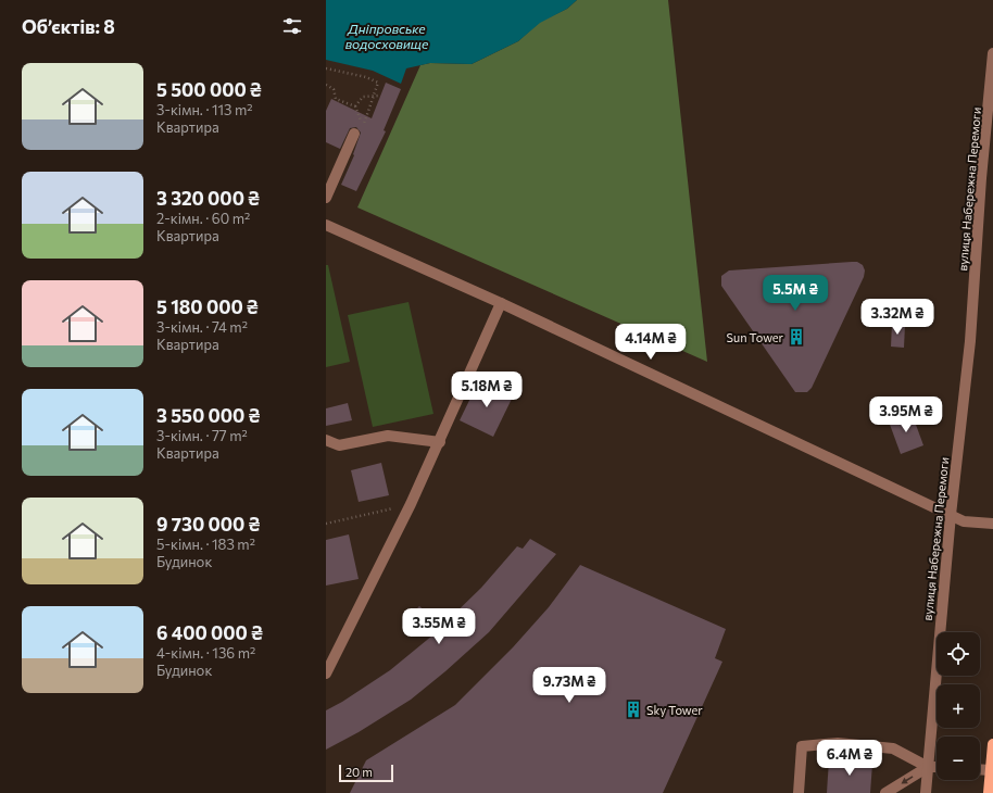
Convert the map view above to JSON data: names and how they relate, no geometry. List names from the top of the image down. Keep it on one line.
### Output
{"streets":{"street":["вулиця Набережна Перемоги"]},"water":["Дніпровське водосховище"],"places":{"building":["Sun Tower","Sky Tower"]},"scale_bar":"20 m","page":{"heading":"Об’єктів: 8","list":[{"name":"5 500 000 ₴","note":"3-кімн. · 113 m² · Квартира"},{"name":"3 320 000 ₴","note":"2-кімн. · 60 m² · Квартира"},{"name":"5 180 000 ₴","note":"3-кімн. · 74 m² · Квартира"},{"name":"3 550 000 ₴","note":"3-кімн. · 77 m² · Квартира"},{"name":"9 730 000 ₴","note":"5-кімн. · 183 m² · Будинок"},{"name":"6 400 000 ₴","note":"4-кімн. · 136 m² · Будинок"}],"price":["5.5M ₴","3.32M ₴","4.14M ₴","5.18M ₴","3.95M ₴","3.55M ₴","9.73M ₴","6.4M ₴"],"map_buttons":["+","−"],"scale":"20 m"}}
